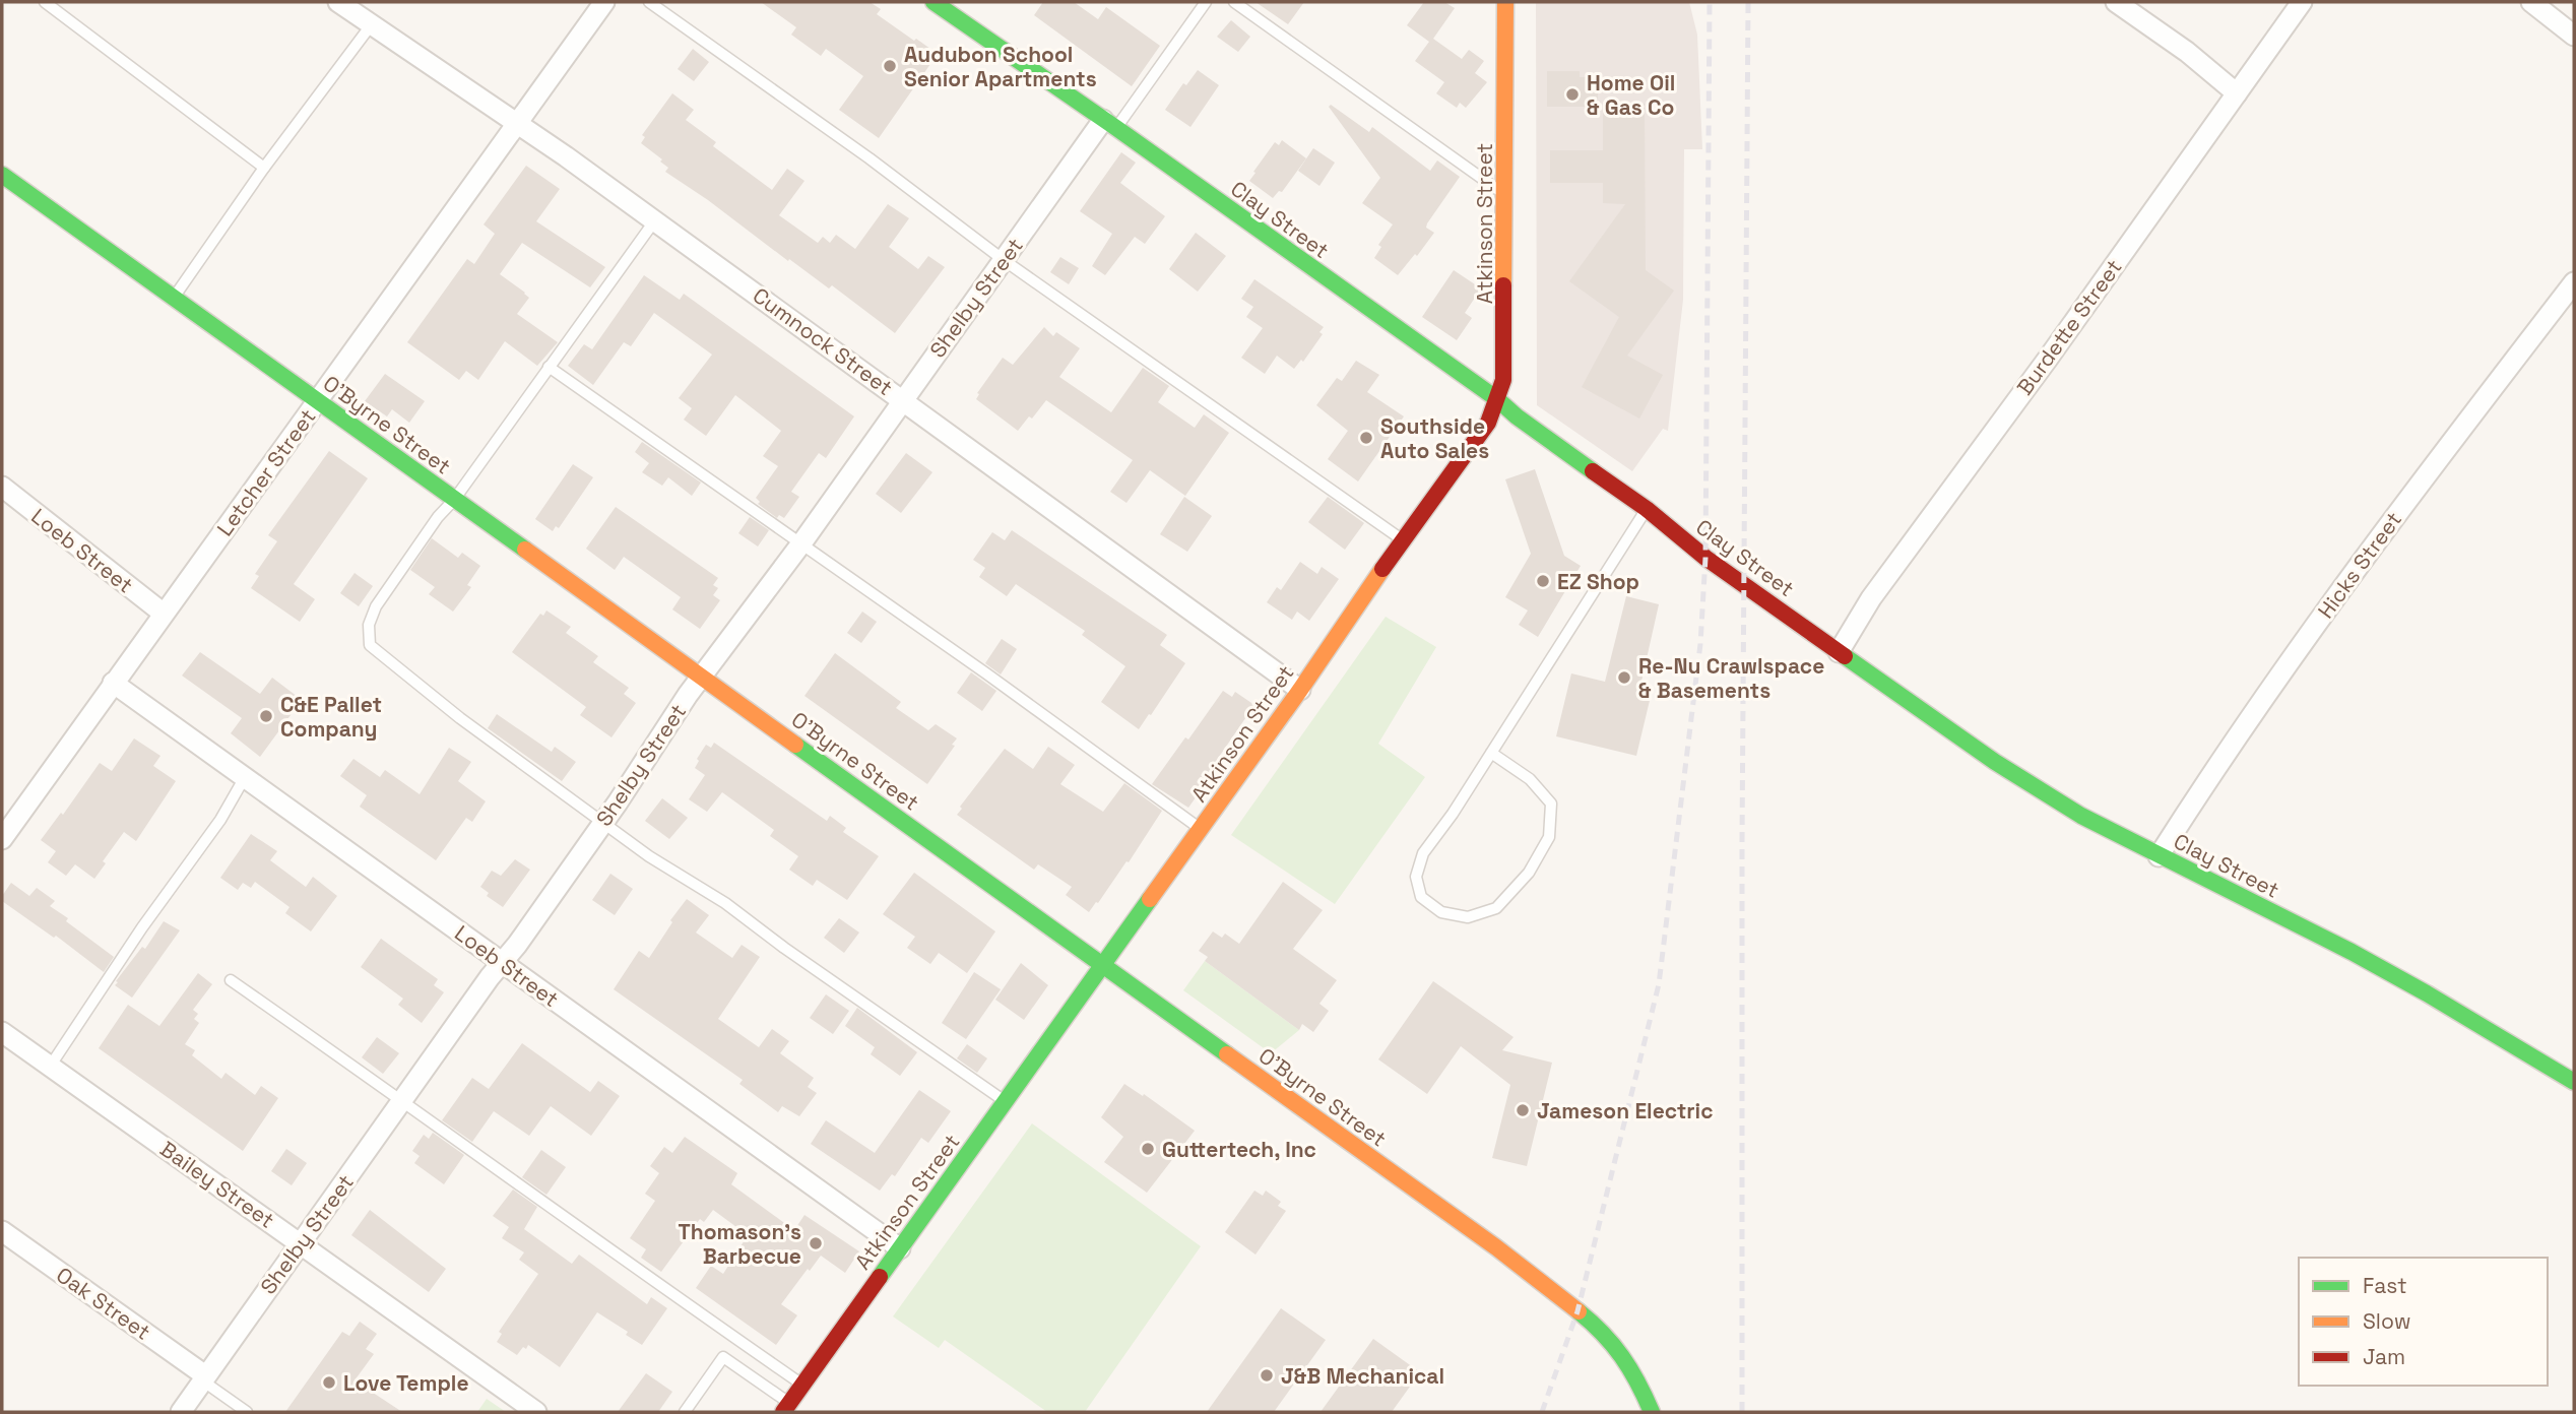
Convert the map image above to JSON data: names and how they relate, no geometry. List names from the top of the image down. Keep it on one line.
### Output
{"streets":{"street":["Clay Street","Atkinson Street","Shelby Street","Burdette Street","Cumnock Street","O'Byrne Street","Letcher Street","Loeb Street","Hicks Street","Bailey Street","Oak Street"]},"crossings":[["Clay Street","Atkinson Street"],["Clay Street","Shelby Street"],["Clay Street","Burdette Street"],["Clay Street","Hicks Street"],["Atkinson Street","Cumnock Street"],["Atkinson Street","O'Byrne Street"],["Atkinson Street","Loeb Street"],["Shelby Street","Cumnock Street"],["Shelby Street","O'Byrne Street"],["Shelby Street","Loeb Street"],["Shelby Street","Bailey Street"],["Shelby Street","Oak Street"],["Cumnock Street","Letcher Street"],["O'Byrne Street","Letcher Street"],["Letcher Street","Loeb Street"]],"places":["Audubon School Senior Apartments","Home Oil & Gas Co","Southside Auto Sales","EZ Shop","Re-Nu Crawlspace & Basements","C&E Pallet Company","Jameson Electric","Guttertech, Inc","Thomason's Barbecue","J&B Mechanical","Love Temple"],"legend":["Fast","Slow","Jam"]}
